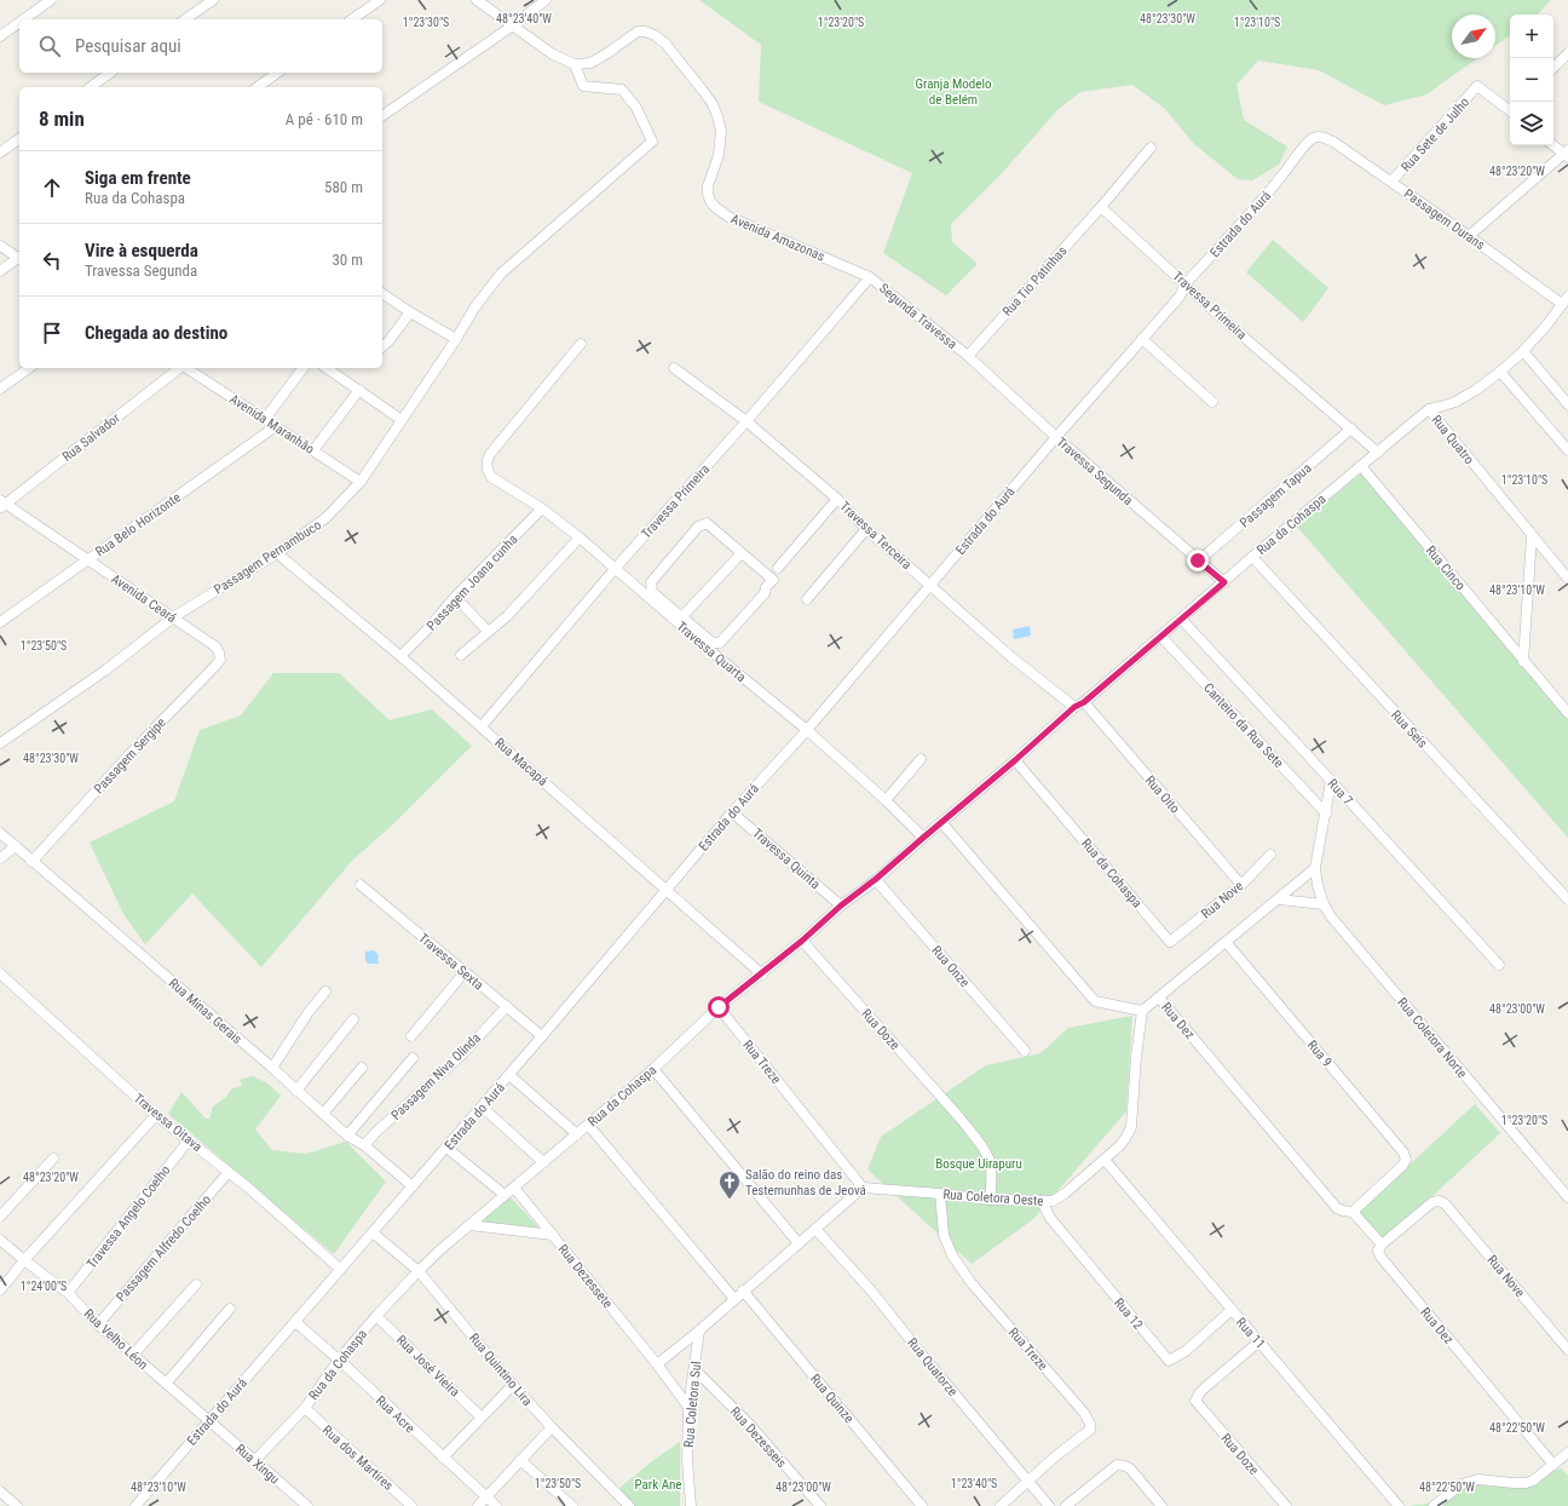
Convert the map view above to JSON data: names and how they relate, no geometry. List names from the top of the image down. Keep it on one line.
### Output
{"streets":{"street":["Rua Sete de Julho","Passagem Durans","Estrada do Aurá","Avenida Amazonas","Rua Tio Patinhas","Travessa Primeira","Segunda Travessa","Avenida Maranhão","Rua Salvador","Rua Quatro","Travessa Segunda","Passagem Tapua","Rua Belo Horizonte","Rua da Cohaspa","Travessa Terceira","Passagem Pernambuco","Rua Cinco","Passagem Joana cunha","Avenida Ceará","Travessa Quarta","Canteiro da Rua Sete","Rua Seis","Passagem Sergipe","Rua Macapá","Rua 7","Rua Oito","Travessa Quinta","Rua Nove","Travessa Sexta","Rua Onze","Rua Minas Gerais","Rua Dez","Rua Doze","Rua Coletora Norte","Rua 9","Rua Treze","Passagem Niva Olinda","Travessa Oitava","Rua Coletora Oeste","Travessa Angelo Coelho","Passagem Alfredo Coelho","Rua Dezessete","Rua 12","Rua 11","Rua Velho Léon","Rua José Vieira","Rua Quatorze","Rua Quintino Lira","Rua Quinze","Rua Coletora Sul","Rua Acre","Rua Dezesseis","Rua dos Martires","Rua Xingu"]},"crossings":[["Rua Sete de Julho","Passagem Durans"],["Passagem Durans","Estrada do Aurá"],["Passagem Durans","Rua da Cohaspa"],["Estrada do Aurá","Travessa Primeira"],["Estrada do Aurá","Travessa Segunda"],["Estrada do Aurá","Travessa Terceira"],["Estrada do Aurá","Travessa Quarta"],["Estrada do Aurá","Rua Macapá"],["Estrada do Aurá","Travessa Quinta"],["Estrada do Aurá","Travessa Sexta"],["Estrada do Aurá","Rua Minas Gerais"],["Estrada do Aurá","Travessa Oitava"],["Estrada do Aurá","Rua Velho Léon"],["Estrada do Aurá","Rua Quintino Lira"],["Estrada do Aurá","Rua Acre"],["Estrada do Aurá","Rua Xingu"],["Avenida Amazonas","Travessa Primeira"],["Avenida Amazonas","Segunda Travessa"],["Avenida Amazonas","Passagem Pernambuco"],["Rua Tio Patinhas","Travessa Primeira"],["Rua Tio Patinhas","Segunda Travessa"],["Rua Tio Patinhas","Travessa Segunda"],["Travessa Primeira","Segunda Travessa"],["Travessa Primeira","Passagem Tapua"],["Travessa Primeira","Rua da Cohaspa"],["Travessa Primeira","Travessa Terceira"],["Travessa Primeira","Travessa Quarta"],["Travessa Primeira","Rua Macapá"],["Segunda Travessa","Travessa Segunda"],["Avenida Maranhão","Rua Belo Horizonte"],["Avenida Maranhão","Passagem Pernambuco"],["Rua Salvador","Avenida Ceará"],["Rua Quatro","Rua da Cohaspa"],["Travessa Segunda","Passagem Tapua"],["Travessa Segunda","Rua da Cohaspa"],["Rua Belo Horizonte","Avenida Ceará"],["Rua da Cohaspa","Travessa Terceira"],["Rua da Cohaspa","Rua Cinco"],["Rua da Cohaspa","Travessa Quarta"],["Rua da Cohaspa","Canteiro da Rua Sete"],["Rua da Cohaspa","Rua Seis"],["Rua da Cohaspa","Rua Macapá"],["Rua da Cohaspa","Rua 7"],["Rua da Cohaspa","Rua Oito"],["Rua da Cohaspa","Travessa Quinta"],["Rua da Cohaspa","Rua Nove"],["Rua da Cohaspa","Rua Onze"],["Rua da Cohaspa","Rua Dez"],["Rua da Cohaspa","Rua Doze"],["Rua da Cohaspa","Rua Treze"],["Rua da Cohaspa","Rua Dezessete"],["Rua da Cohaspa","Rua José Vieira"],["Rua da Cohaspa","Rua Quintino Lira"],["Rua da Cohaspa","Rua Acre"],["Rua da Cohaspa","Rua dos Martires"],["Rua da Cohaspa","Rua Xingu"],["Passagem Pernambuco","Avenida Ceará"],["Passagem Pernambuco","Rua Macapá"],["Passagem Joana cunha","Travessa Quarta"],["Passagem Joana cunha","Rua Macapá"],["Avenida Ceará","Passagem Sergipe"],["Passagem Sergipe","Rua Minas Gerais"],["Rua Oito","Rua Nove"],["Rua Nove","Rua Dez"],["Travessa Sexta","Passagem Niva Olinda"],["Rua Minas Gerais","Passagem Niva Olinda"],["Rua Dez","Rua 9"],["Rua Dez","Rua Coletora Oeste"],["Rua Doze","Rua Coletora Oeste"],["Rua Doze","Rua 11"],["Rua Treze","Rua Coletora Oeste"],["Rua Treze","Rua Quatorze"],["Travessa Oitava","Travessa Angelo Coelho"],["Travessa Oitava","Passagem Alfredo Coelho"],["Rua Coletora Oeste","Rua 12"],["Rua Coletora Oeste","Rua 11"],["Travessa Angelo Coelho","Rua Velho Léon"],["Passagem Alfredo Coelho","Rua Velho Léon"],["Rua Dezessete","Rua Coletora Sul"],["Rua 12","Rua 11"],["Rua Velho Léon","Rua Xingu"],["Rua Coletora Sul","Rua Dezesseis"]],"parks":["Granja Modelo de Belém","Bosque Uirapuru","Park Ane"],"places":{"church":["Salão do reino das Testemunhas de Jeová"]},"north":"top right","page":{"map_buttons":["+","−"],"search":"Pesquisar aqui","heading":["8 min","A pé · 610 m"],"list":[["Siga em frente","Rua da Cohaspa","580 m"],["Vire à esquerda","Travessa Segunda","30 m"],"Chegada ao destino"]},"coordinates":["48°23'40\"W","48°23'30\"W","1°23'30\"S","1°23'20\"S","1°23'10\"S","48°23'20\"W","48°23'10\"W","1°23'50\"S","48°23'00\"W","1°24'00\"S","48°22'50\"W","1°23'40\"S"]}
